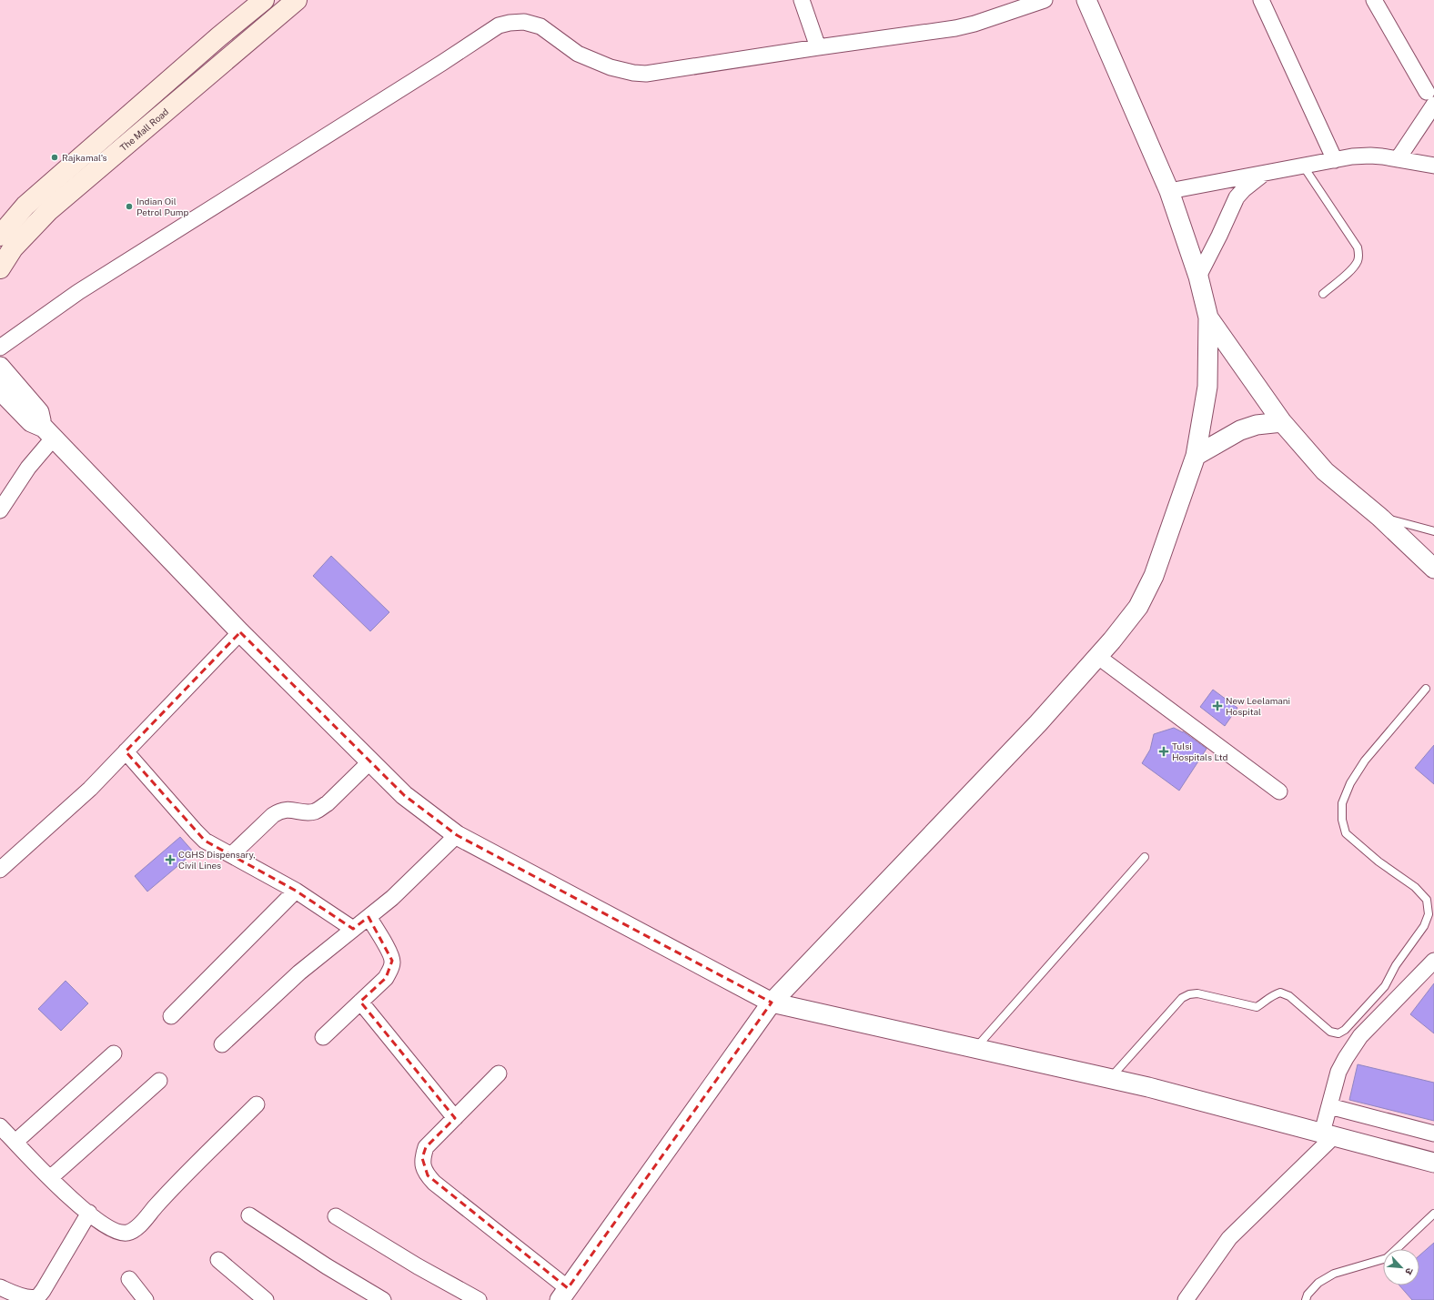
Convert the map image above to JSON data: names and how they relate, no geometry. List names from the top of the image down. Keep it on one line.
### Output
{"streets":{"main road":["The Mall Road"]},"places":{"other":["Rajkamal's","Indian Oil Petrol Pump"],"health":["New Leelamani Hospital","Tulsi Hospitals Ltd","CGHS Dispensary, Civil Lines"]},"north":"bottom right"}
